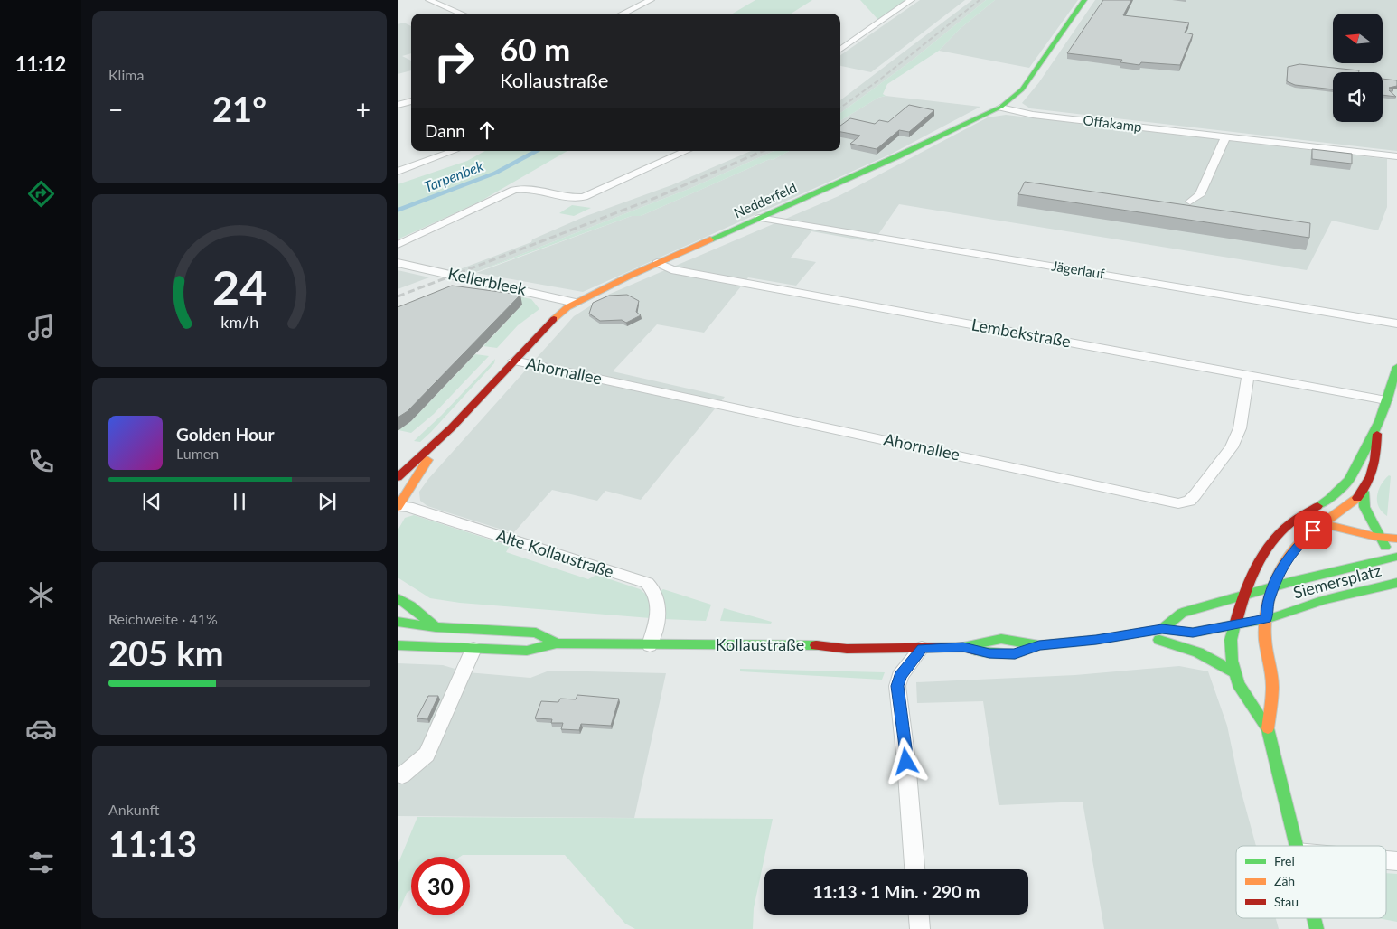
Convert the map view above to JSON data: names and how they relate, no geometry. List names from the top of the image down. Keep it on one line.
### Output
{"streets":{"main road":["Nedderfeld","Siemersplatz","Kollaustraße"],"street":["Offakamp","Jägerlauf","Kellerbleek","Lembekstraße","Ahornallee","Alte Kollaustraße"]},"crossings":[["Offakamp","Nedderfeld"],["Nedderfeld","Jägerlauf"],["Nedderfeld","Kellerbleek"],["Nedderfeld","Lembekstraße"],["Nedderfeld","Ahornallee"],["Nedderfeld","Alte Kollaustraße"],["Lembekstraße","Ahornallee"],["Alte Kollaustraße","Kollaustraße"],["Siemersplatz","Kollaustraße"]],"water":["Tarpenbek"],"legend":["Frei","Zäh","Stau"],"north":"left","page":{"tabs":"11:12","tile":["Klima",["Reichweite · 41%","205 km"],["Ankunft","11:13"]],"turn":["60 m","Kollaustraße"],"heat":["−","21°","+"],"then":"Dann","song":["Golden Hour","Lumen"],"limit":"30","trip":"11:13 · 1 Min. · 290 m","gauge":["24","km/h"]}}
